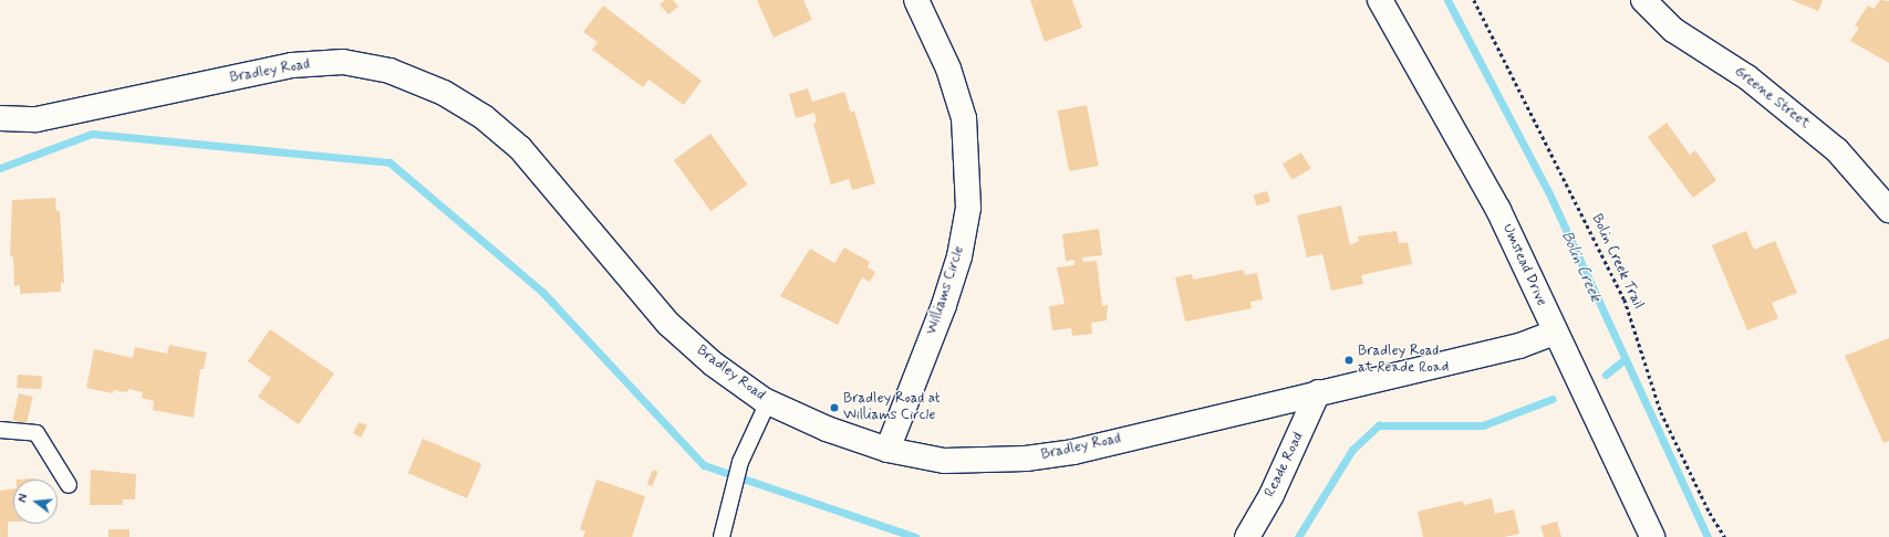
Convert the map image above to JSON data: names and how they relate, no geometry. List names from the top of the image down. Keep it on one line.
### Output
{"streets":{"street":["Bradley Road","Greene Street","Umstead Drive","Williams Circle","Reade Road"],"path":["Bolin Creek Trail"]},"crossings":[["Bradley Road","Umstead Drive"],["Bradley Road","Williams Circle"],["Bradley Road","Reade Road"]],"water":["Bolin Creek"],"places":["Bradley Road at Reade Road","Bradley Road at Williams Circle"],"north":"left"}
